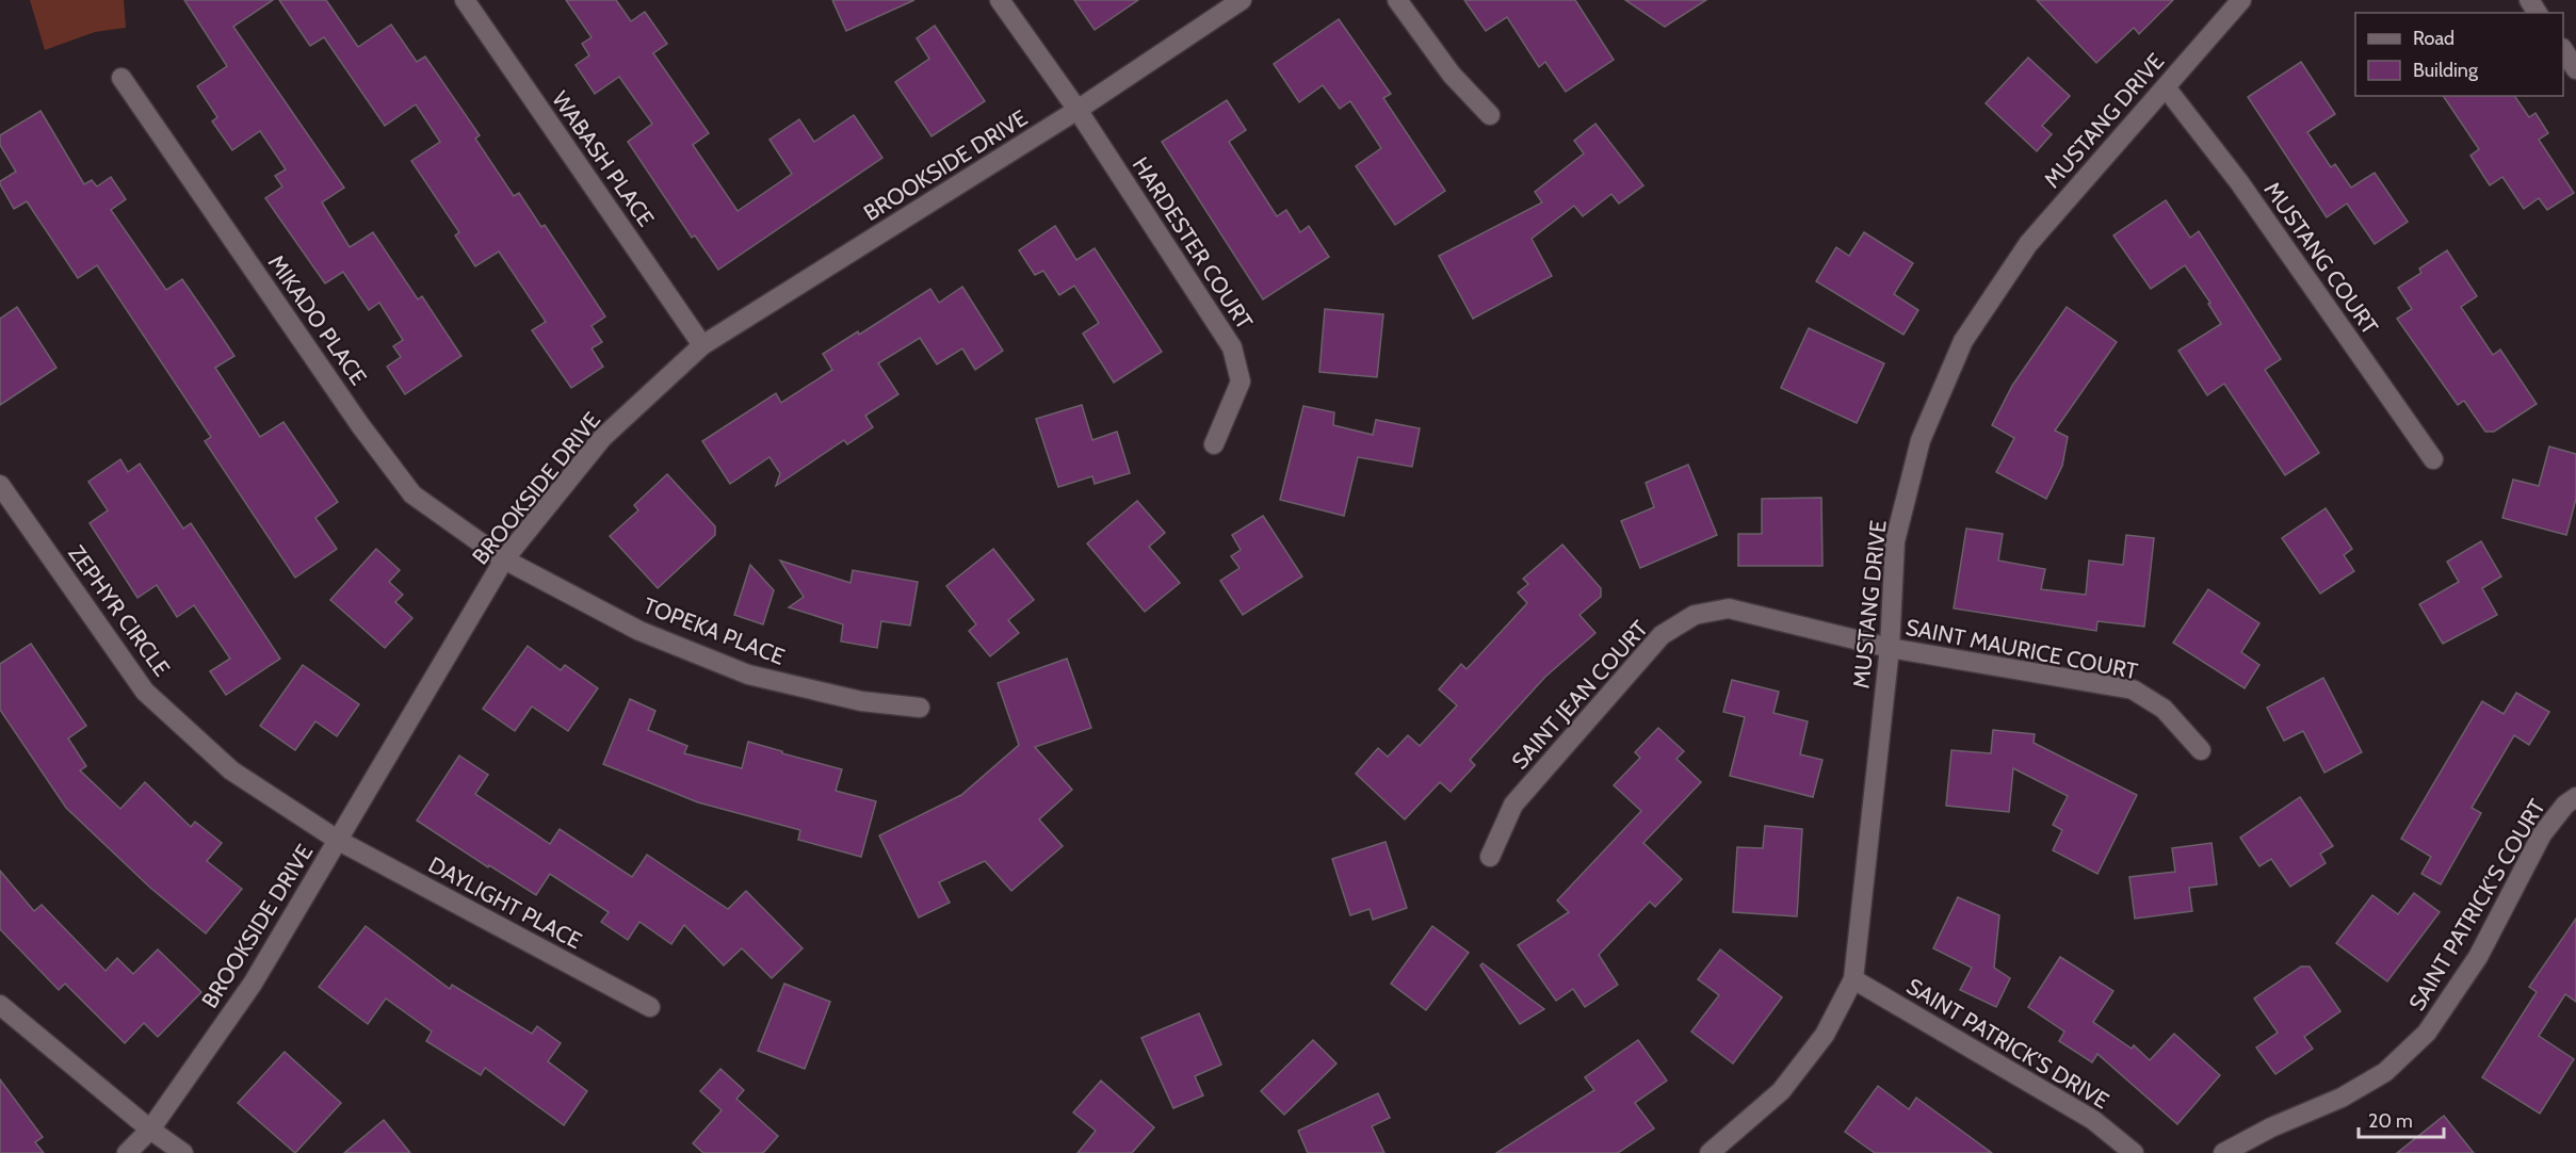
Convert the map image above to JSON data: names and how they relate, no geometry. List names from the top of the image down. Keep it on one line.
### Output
{"streets":{"street":["MUSTANG DRIVE","WABASH PLACE","BROOKSIDE DRIVE","HARDESTER COURT","MUSTANG COURT","MIKADO PLACE","ZEPHYR CIRCLE","TOPEKA PLACE","SAINT MAURICE COURT","SAINT JEAN COURT","DAYLIGHT PLACE","SAINT PATRICK'S COURT","SAINT PATRICK'S DRIVE"]},"crossings":[["MUSTANG DRIVE","MUSTANG COURT"],["MUSTANG DRIVE","SAINT MAURICE COURT"],["MUSTANG DRIVE","SAINT JEAN COURT"],["MUSTANG DRIVE","SAINT PATRICK'S DRIVE"],["WABASH PLACE","BROOKSIDE DRIVE"],["BROOKSIDE DRIVE","HARDESTER COURT"],["BROOKSIDE DRIVE","MIKADO PLACE"],["BROOKSIDE DRIVE","ZEPHYR CIRCLE"],["BROOKSIDE DRIVE","TOPEKA PLACE"],["BROOKSIDE DRIVE","DAYLIGHT PLACE"],["MIKADO PLACE","TOPEKA PLACE"],["ZEPHYR CIRCLE","DAYLIGHT PLACE"],["SAINT MAURICE COURT","SAINT JEAN COURT"]],"legend":["Road","Building"],"scale_bar":"20 m"}
